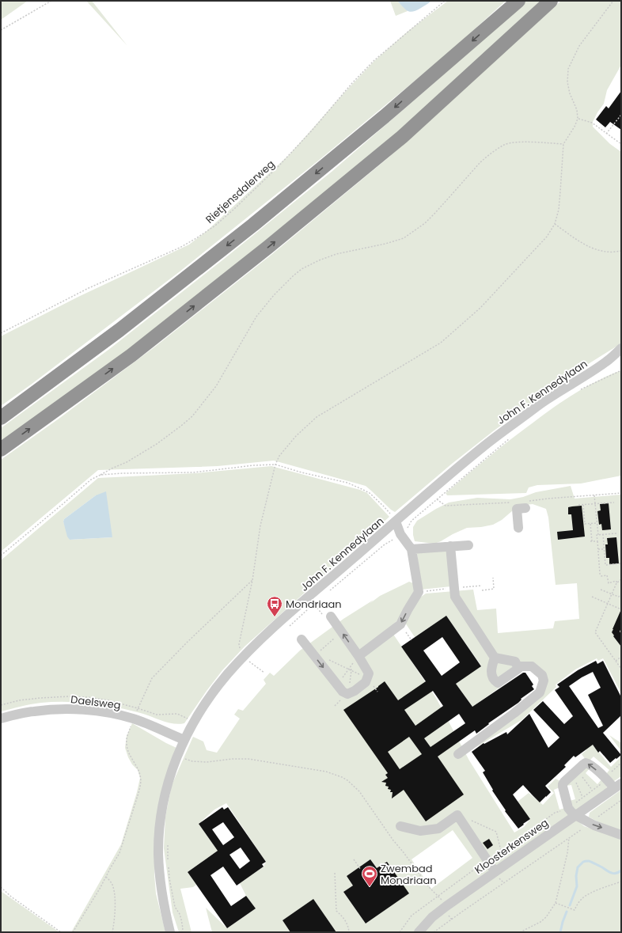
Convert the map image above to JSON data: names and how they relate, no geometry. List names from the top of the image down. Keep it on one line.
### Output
{"streets":{"street":["John F. Kennedylaan","Daelsweg","Kloosterkensweg"],"path":["Rietjensdalerweg"]},"crossings":[["John F. Kennedylaan","Daelsweg"]],"places":{"bus stop":["Mondriaan"],"sports":["Zwembad Mondriaan"]}}
